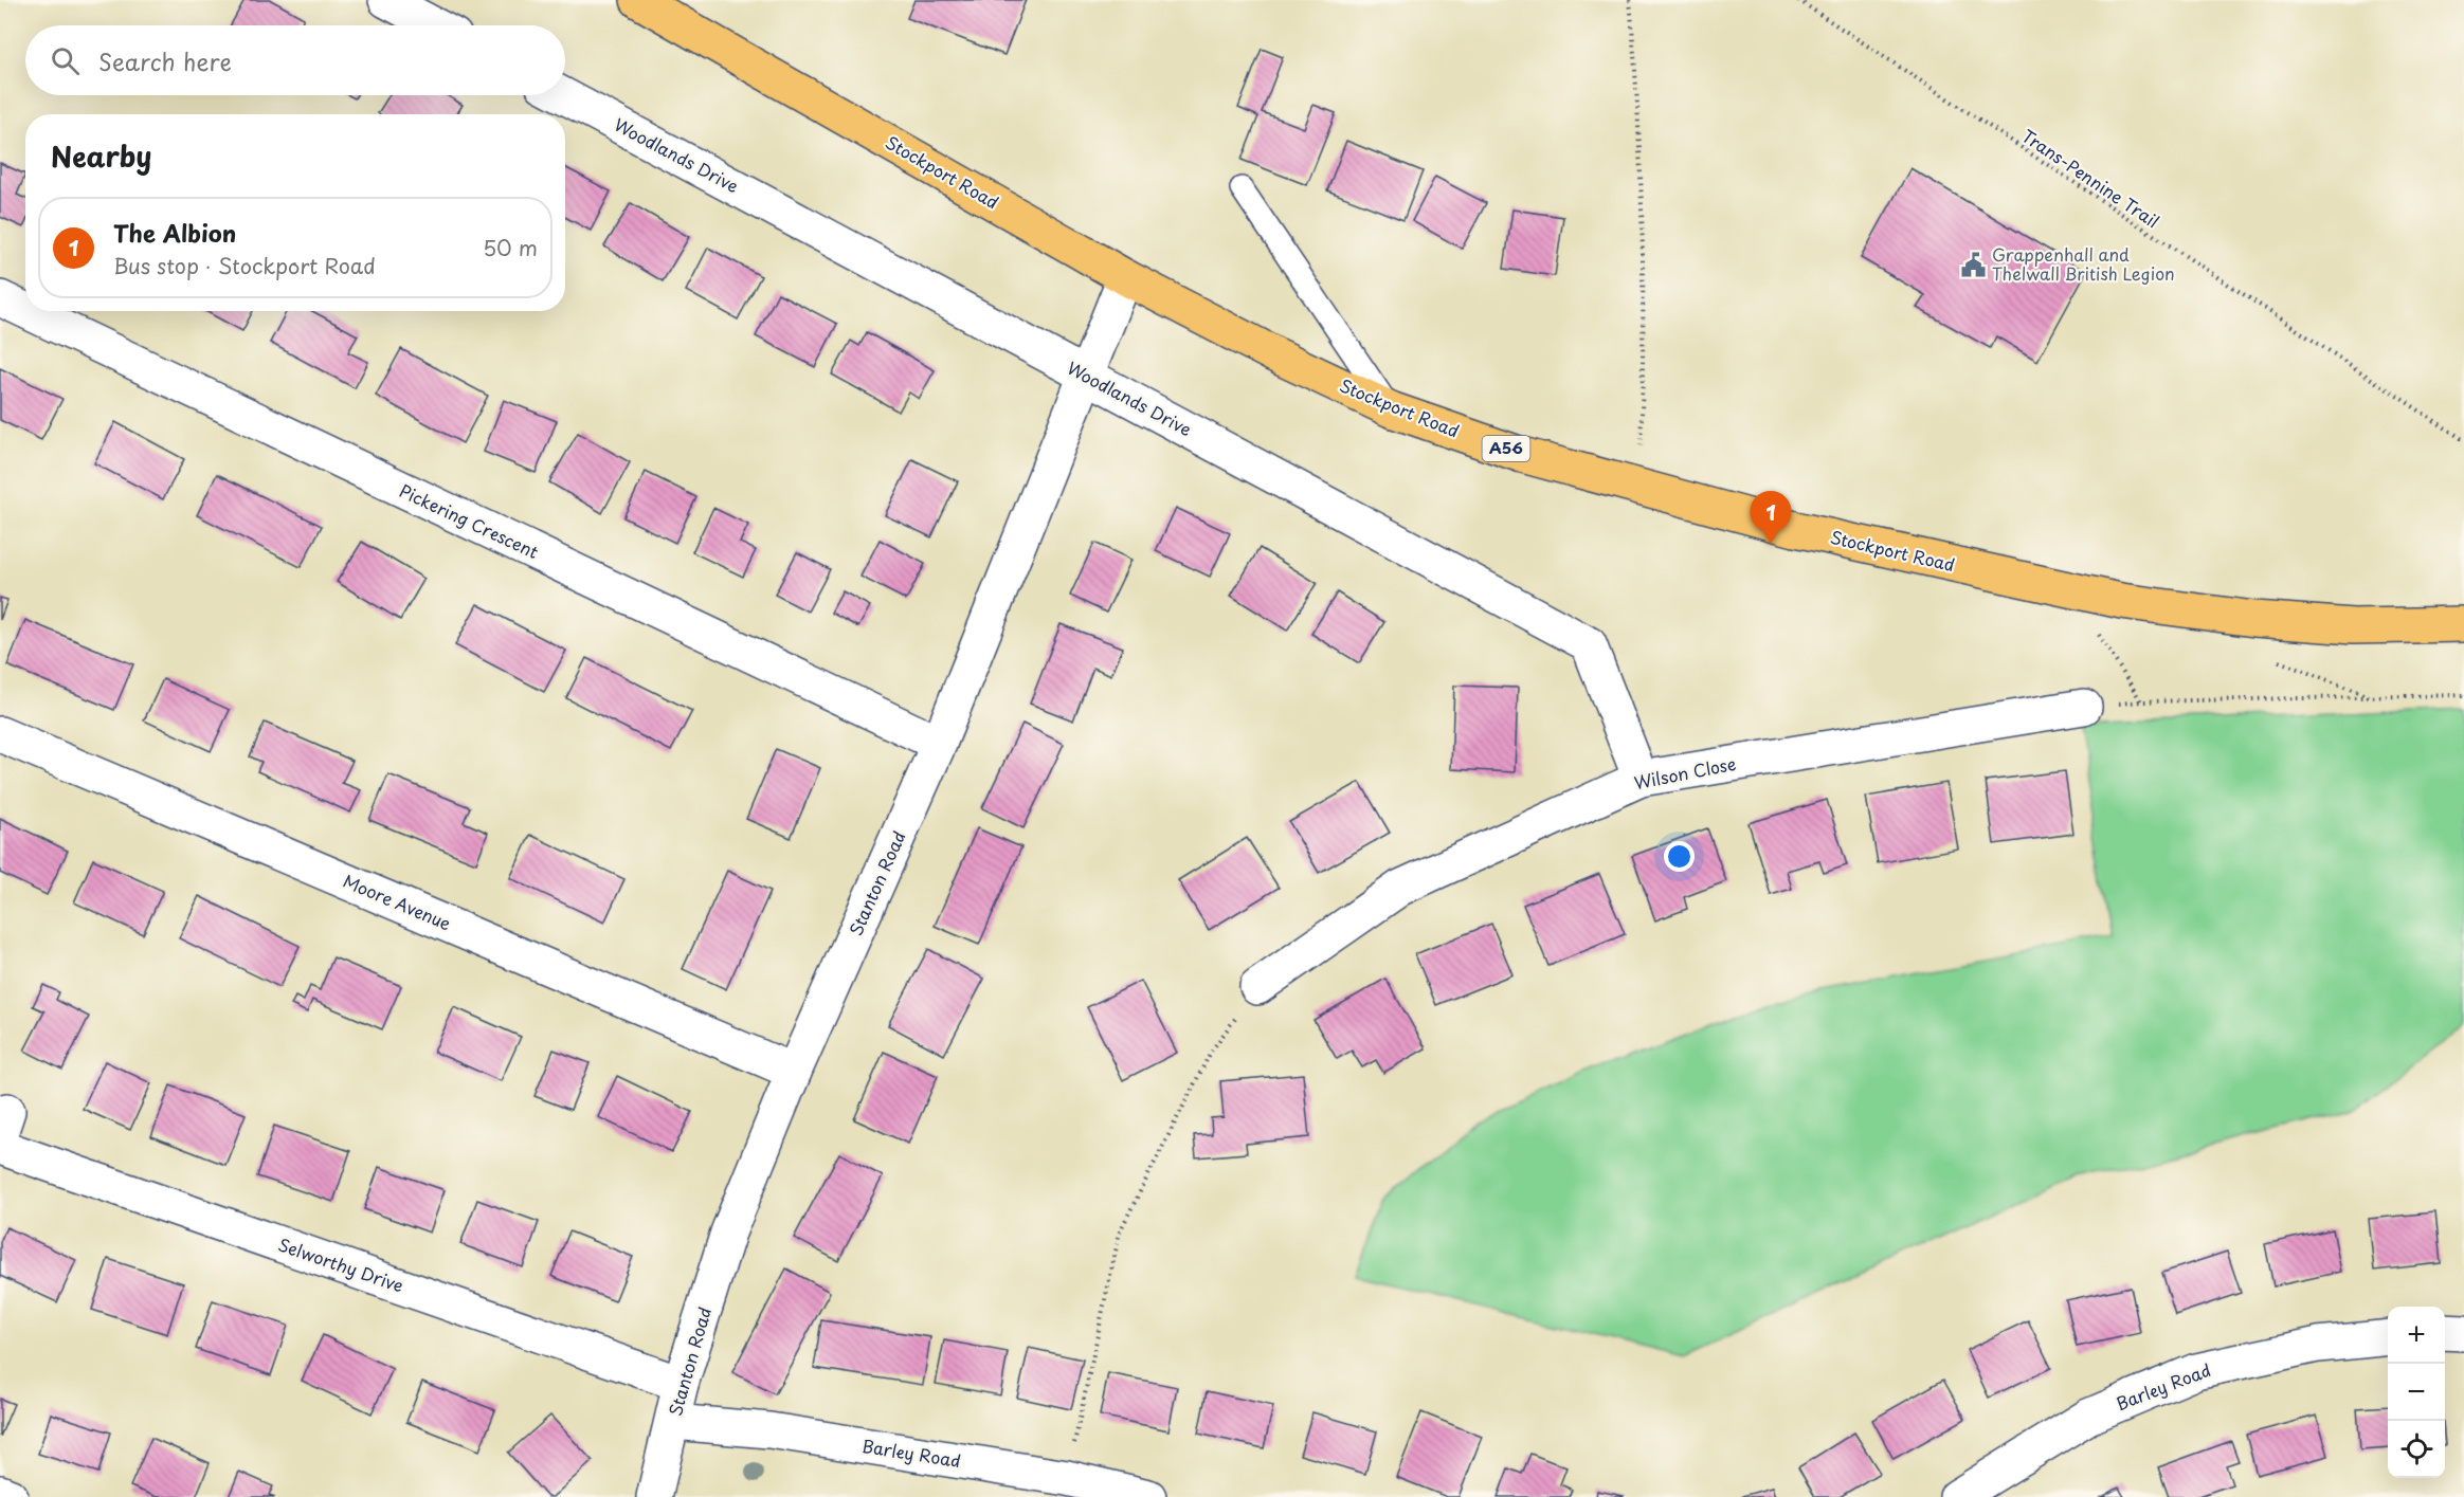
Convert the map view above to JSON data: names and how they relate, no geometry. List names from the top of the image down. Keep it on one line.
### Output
{"streets":{"main road":["Stockport Road","A56"],"street":["Woodlands Drive","Pickering Crescent","Wilson Close","Stanton Road","Moore Avenue","Selworthy Drive","Barley Road"],"path":["Trans-Pennine Trail"]},"crossings":[["Woodlands Drive","Wilson Close"],["Woodlands Drive","Stanton Road"],["Stockport Road","Stanton Road"],["Pickering Crescent","Stanton Road"],["Stanton Road","Moore Avenue"],["Stanton Road","Selworthy Drive"],["Stanton Road","Barley Road"]],"places":{"public building":["Grappenhall and Thelwall British Legion"]},"page":{"search":"Search here","heading":"Nearby","list":[{"mark":"1","name":"The Albion","note":"Bus stop · Stockport Road","value":"50 m"}],"pins":"1","map_buttons":["+","−"]}}
